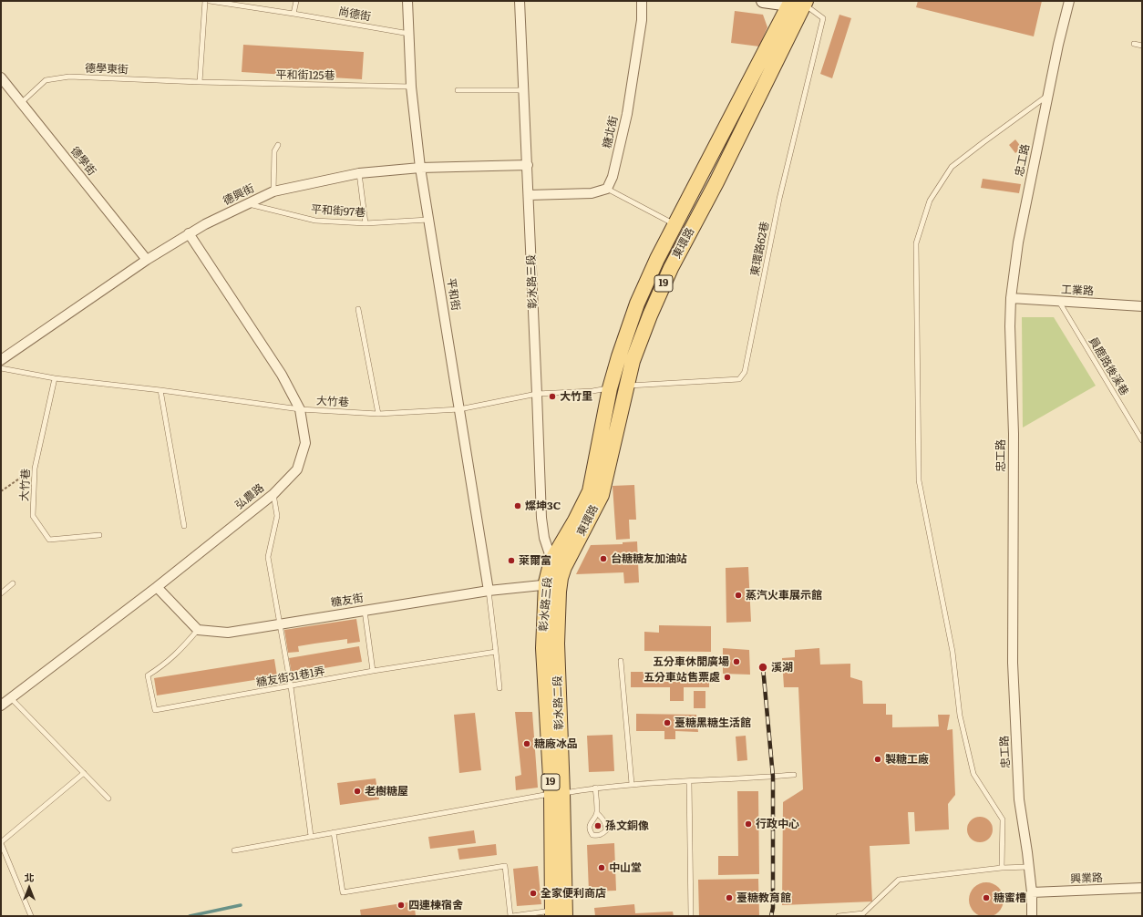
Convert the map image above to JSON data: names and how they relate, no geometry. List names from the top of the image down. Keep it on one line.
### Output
{"streets":{"main road":["東環路","彰水路三段","19","彰水路二段"],"street":["糖北街","忠工路","德學街","德興街","工業路","平和街","弘農路","糖友街","興業路"],"lane":["尚德街","德學東街","平和街125巷","平和街97巷","東環路62巷","員鹿路後溪巷","大竹巷","糖友街31巷1弄"]},"crossings":[["尚德街","平和街"],["德學東街","平和街125巷"],["德學東街","德學街"],["平和街125巷","平和街"],["忠工路","工業路"],["忠工路","興業路"],["德學街","德興街"],["德興街","平和街97巷"],["德興街","彰水路三段"],["德興街","平和街"],["德興街","弘農路"],["平和街97巷","平和街"],["東環路","東環路62巷"],["東環路","彰水路三段"],["東環路","大竹巷"],["東環路","糖友街"],["東環路","彰水路二段"],["東環路62巷","大竹巷"],["彰水路三段","大竹巷"],["彰水路三段","糖友街"],["彰水路三段","彰水路二段"],["工業路","員鹿路後溪巷"],["平和街","大竹巷"],["平和街","糖友街"],["大竹巷","弘農路"],["糖友街","糖友街31巷1弄"],["糖友街","彰水路二段"]],"places":["大竹里","燦坤3C","台糖糖友加油站","萊爾富","蒸汽火車展示館","五分車休閒廣場","溪湖","五分車站售票處","臺糖黑糖生活館","糖廠冰品","製糖工廠","老樹糖屋","行政中心","孫文銅像","中山堂","全家便利商店","臺糖教育館","糖蜜槽","四連棟宿舍"],"north":"top"}
